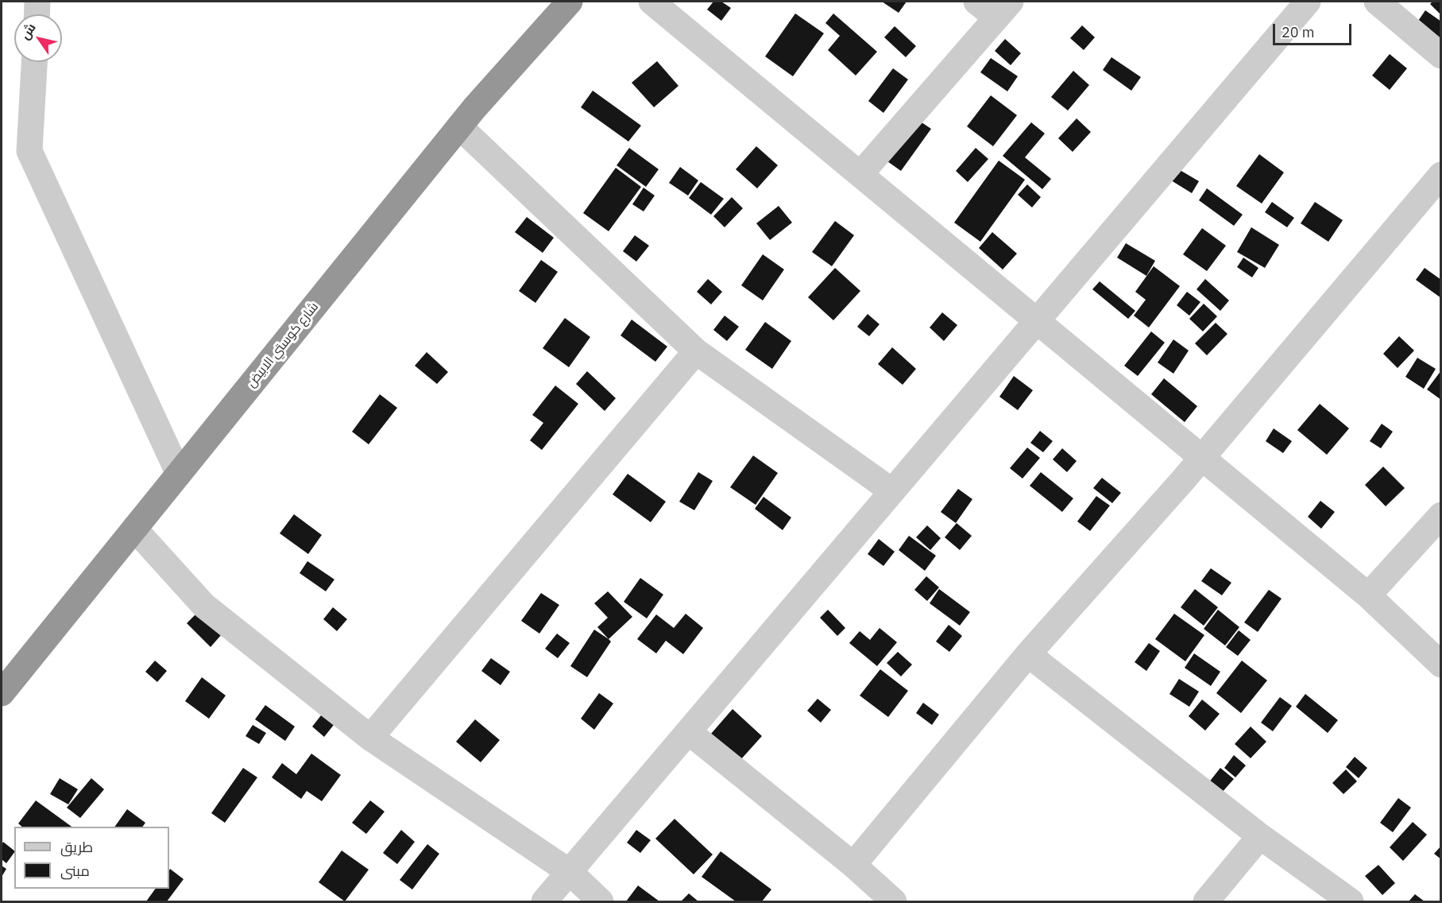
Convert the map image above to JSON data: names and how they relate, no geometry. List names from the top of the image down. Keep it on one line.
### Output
{"streets":{"highway":["شارع كوستي الابيض"]},"legend":["طريق","مبنى"],"scale_bar":"20 m","north":"top left"}
